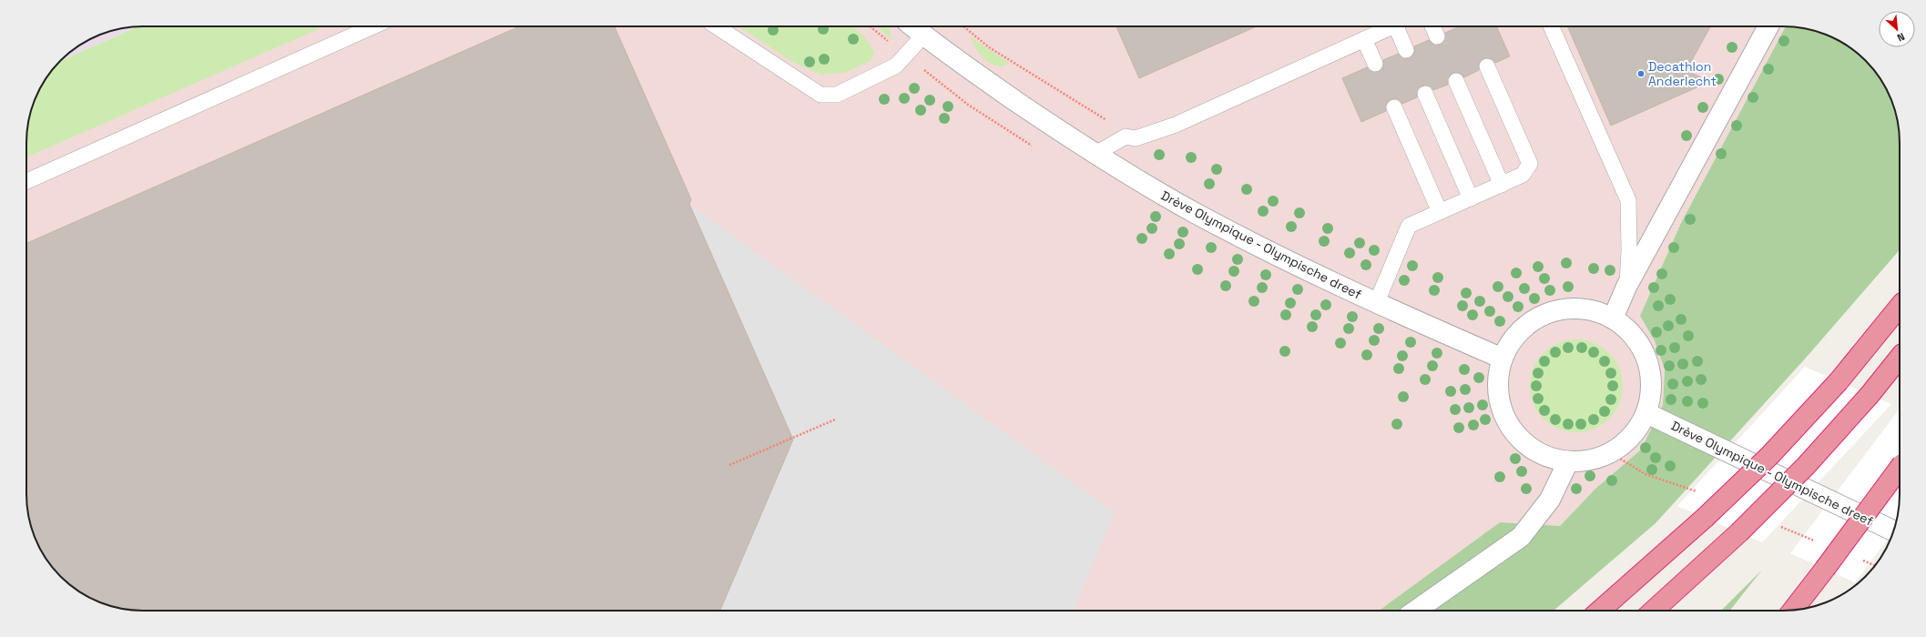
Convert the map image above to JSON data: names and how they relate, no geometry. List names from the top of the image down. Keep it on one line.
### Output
{"streets":{"street":["Drève Olympique - Olympische dreef"]},"places":["Decathlon Anderlecht"],"north":"bottom right"}
